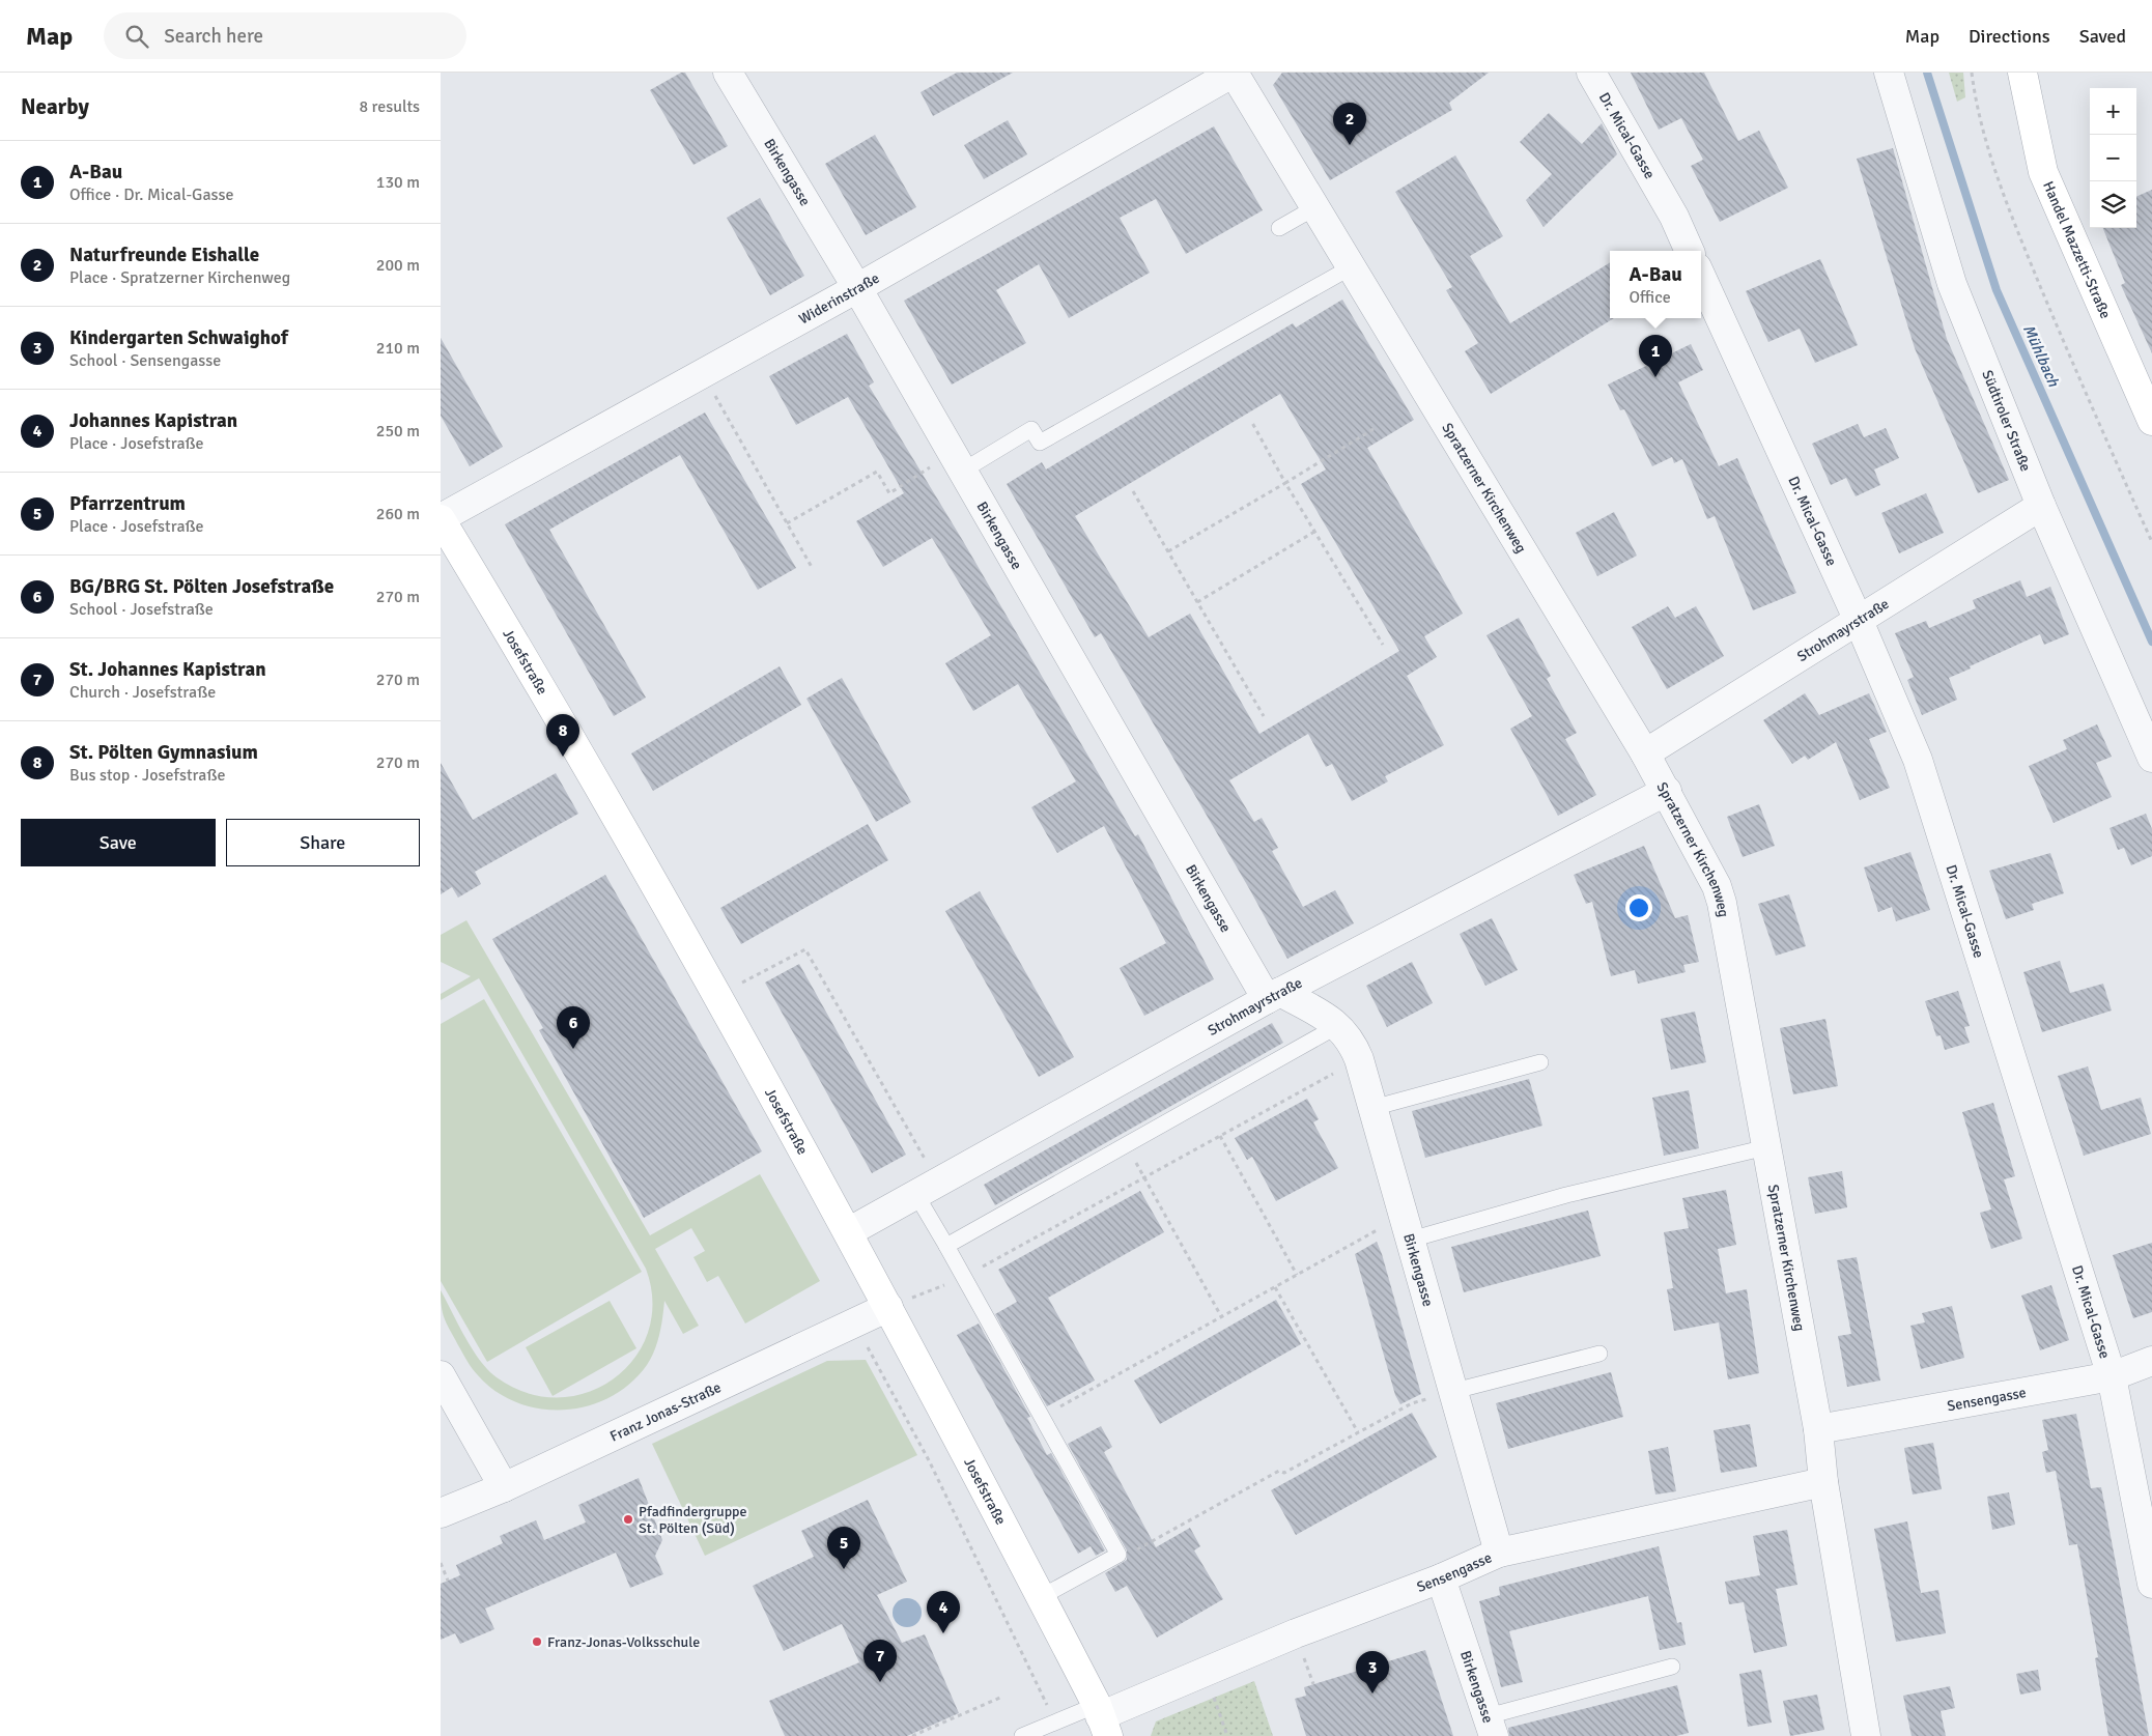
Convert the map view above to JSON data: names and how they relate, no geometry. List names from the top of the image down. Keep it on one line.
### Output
{"streets":{"street":["Dr. Mical-Gasse","Birkengasse","Handel Mazzetti-Straße","Widerinstraße","Südtiroler Straße","Spratzerner Kirchenweg","Strohmayrstraße","Josefstraße","Sensengasse","Franz Jonas-Straße"]},"crossings":[["Dr. Mical-Gasse","Strohmayrstraße"],["Dr. Mical-Gasse","Sensengasse"],["Birkengasse","Widerinstraße"],["Birkengasse","Strohmayrstraße"],["Birkengasse","Sensengasse"],["Widerinstraße","Spratzerner Kirchenweg"],["Widerinstraße","Josefstraße"],["Südtiroler Straße","Strohmayrstraße"],["Spratzerner Kirchenweg","Strohmayrstraße"],["Spratzerner Kirchenweg","Sensengasse"],["Strohmayrstraße","Josefstraße"],["Josefstraße","Sensengasse"],["Josefstraße","Franz Jonas-Straße"]],"water":["Mühlbach"],"places":["Pfadfindergruppe St. Pölten (Süd)","Franz-Jonas-Volksschule"],"page":{"header":"Map","search":"Search here","nav":["Map","Directions","Saved"],"heading":["Nearby","8 results"],"map_buttons":["+","−"],"pins":["2","1","8","6","5","4","7","3"],"list":[{"mark":"1","name":"A-Bau","note":"Office · Dr. Mical-Gasse","value":"130 m"},{"mark":"2","name":"Naturfreunde Eishalle","note":"Place · Spratzerner Kirchenweg","value":"200 m"},{"mark":"3","name":"Kindergarten Schwaighof","note":"School · Sensengasse","value":"210 m"},{"mark":"4","name":"Johannes Kapistran","note":"Place · Josefstraße","value":"250 m"},{"mark":"5","name":"Pfarrzentrum","note":"Place · Josefstraße","value":"260 m"},{"mark":"6","name":"BG/BRG St. Pölten Josefstraße","note":"School · Josefstraße","value":"270 m"},{"mark":"7","name":"St. Johannes Kapistran","note":"Church · Josefstraße","value":"270 m"},{"mark":"8","name":"St. Pölten Gymnasium","note":"Bus stop · Josefstraße","value":"270 m"}],"popup":["A-Bau","Office"],"buttons":["Save","Share"]}}
